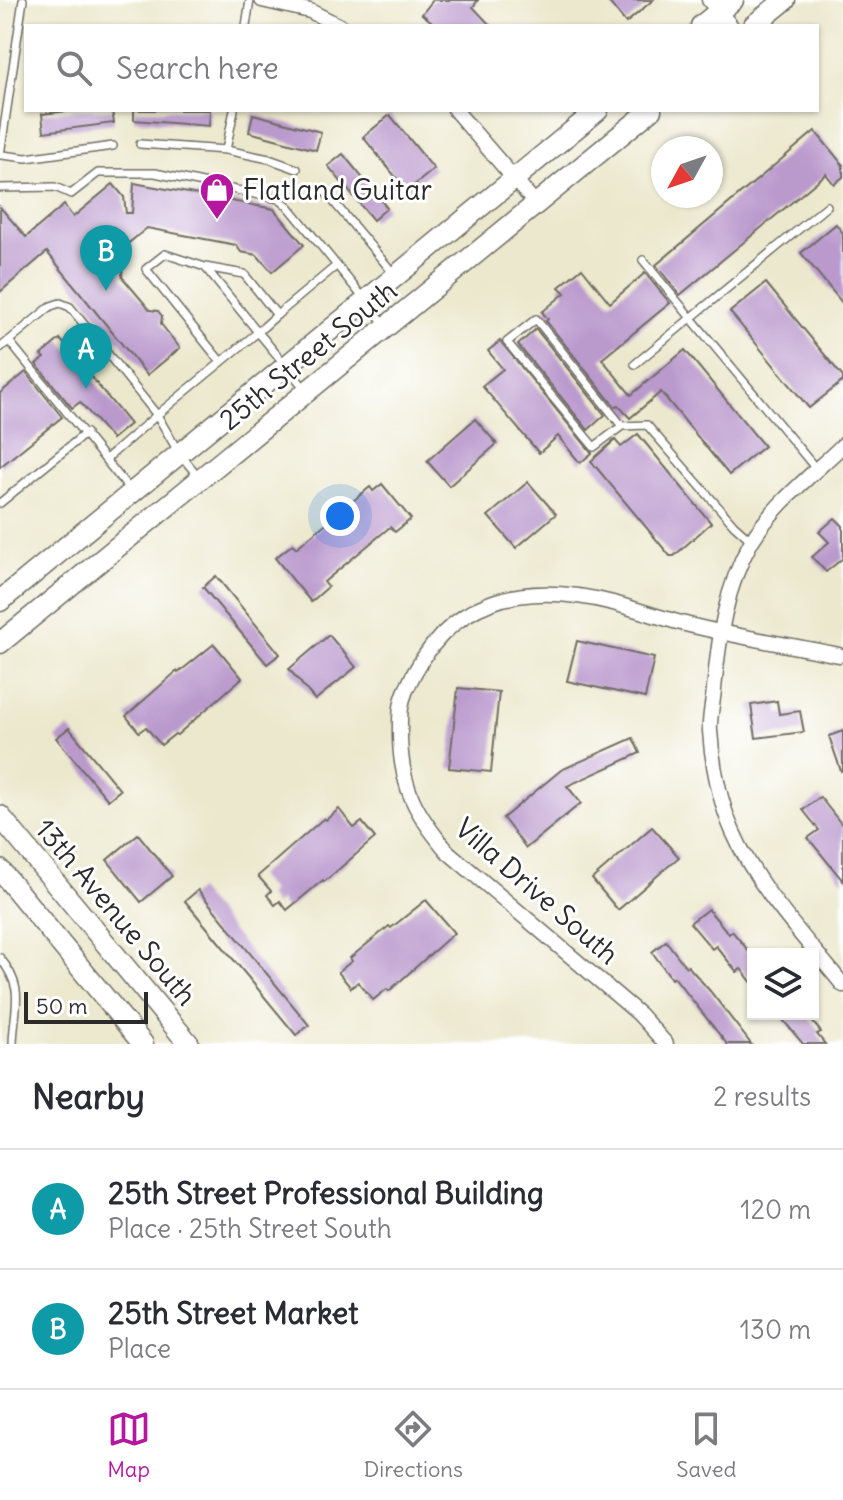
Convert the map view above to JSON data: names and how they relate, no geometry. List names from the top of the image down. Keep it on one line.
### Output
{"streets":{"main road":["25th Street South","13th Avenue South"],"street":["Villa Drive South"]},"places":{"shop":["Flatland Guitar"]},"scale_bar":"50 m","north":"bottom left","page":{"search":"Search here","pins":["B","A"],"scale":"50 m","heading":["Nearby","2 results"],"list":[{"mark":"A","name":"25th Street Professional Building","note":"Place · 25th Street South","value":"120 m"},{"mark":"B","name":"25th Street Market","note":"Place","value":"130 m"}],"nav":["Map","Directions","Saved"]}}
